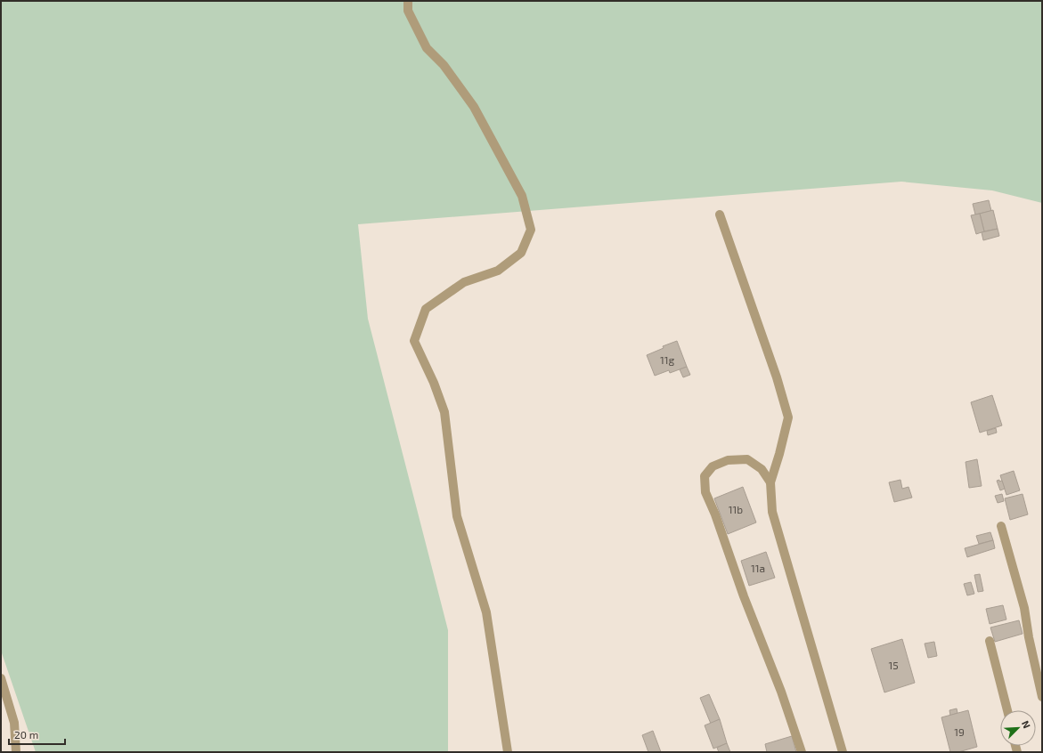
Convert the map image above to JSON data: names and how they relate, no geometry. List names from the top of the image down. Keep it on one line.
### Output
{"house_numbers":["11g","11b","11a","15","19"],"scale_bar":"20 m","north":"top right"}
